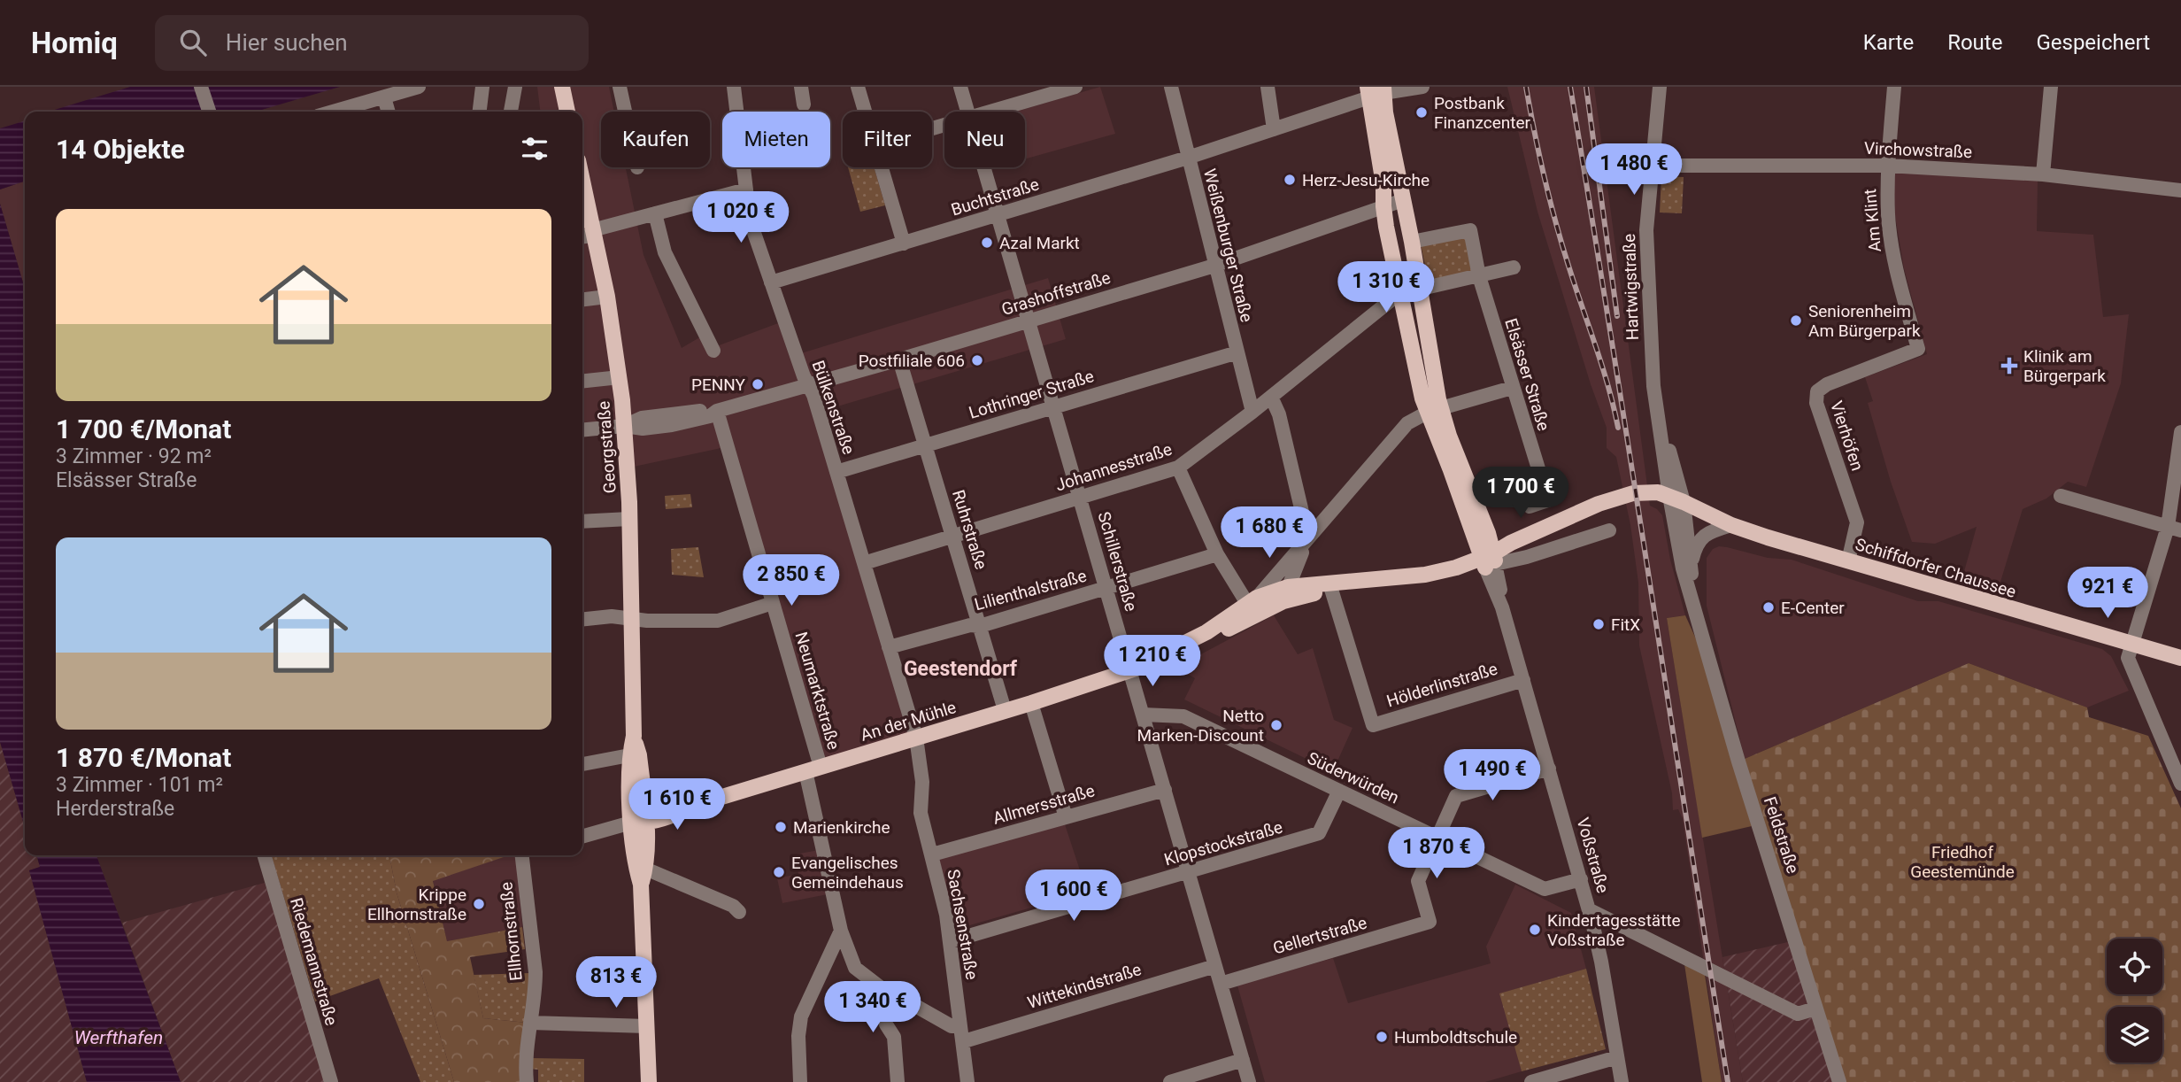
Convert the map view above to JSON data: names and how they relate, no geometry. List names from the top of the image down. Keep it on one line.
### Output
{"streets":{"main road":["Georgstraße","Schiffdorfer Chaussee","An der Mühle"],"street":["Virchowstraße","Buchtstraße","Am Klint","Weißenburger Straße","Hartwigstraße","Grashoffstraße","Elsässer Straße","Lothringer Straße","Bülkenstraße","Vierhöfen","Johannesstraße","Ruhrstraße","Schillerstraße","Lilienthalstraße","Hölderlinstraße","Neumarktstraße","Süderwürden","Allmersstraße","Feldstraße","Klopstockstraße","Voßstraße","Sachsenstraße","Ellhornstraße","Gellertstraße","Riedemannstraße","Wittekindstraße"]},"crossings":[["Virchowstraße","Am Klint"],["Virchowstraße","Hartwigstraße"],["Buchtstraße","Weißenburger Straße"],["Buchtstraße","Bülkenstraße"],["Buchtstraße","Schillerstraße"],["Am Klint","Vierhöfen"],["Weißenburger Straße","Grashoffstraße"],["Weißenburger Straße","Lothringer Straße"],["Weißenburger Straße","Johannesstraße"],["Hartwigstraße","Schiffdorfer Chaussee"],["Hartwigstraße","An der Mühle"],["Hartwigstraße","Feldstraße"],["Grashoffstraße","Bülkenstraße"],["Grashoffstraße","Georgstraße"],["Grashoffstraße","Ruhrstraße"],["Grashoffstraße","Schillerstraße"],["Grashoffstraße","Neumarktstraße"],["Lothringer Straße","Bülkenstraße"],["Lothringer Straße","Ruhrstraße"],["Lothringer Straße","Schillerstraße"],["Bülkenstraße","Johannesstraße"],["Bülkenstraße","Lilienthalstraße"],["Bülkenstraße","An der Mühle"],["Bülkenstraße","Sachsenstraße"],["Vierhöfen","Schiffdorfer Chaussee"],["Georgstraße","An der Mühle"],["Johannesstraße","Ruhrstraße"],["Johannesstraße","Schillerstraße"],["Ruhrstraße","Lilienthalstraße"],["Ruhrstraße","An der Mühle"],["Schillerstraße","Lilienthalstraße"],["Schillerstraße","An der Mühle"],["Schillerstraße","Süderwürden"],["Schillerstraße","Allmersstraße"],["Schillerstraße","Klopstockstraße"],["Schillerstraße","Gellertstraße"],["Schillerstraße","Wittekindstraße"],["Schiffdorfer Chaussee","An der Mühle"],["Schiffdorfer Chaussee","Feldstraße"],["Hölderlinstraße","An der Mühle"],["Hölderlinstraße","Voßstraße"],["Neumarktstraße","An der Mühle"],["Neumarktstraße","Sachsenstraße"],["An der Mühle","Feldstraße"],["An der Mühle","Voßstraße"],["An der Mühle","Sachsenstraße"],["Süderwürden","Klopstockstraße"],["Süderwürden","Voßstraße"],["Süderwürden","Gellertstraße"],["Allmersstraße","Sachsenstraße"],["Klopstockstraße","Sachsenstraße"],["Sachsenstraße","Wittekindstraße"]],"districts":["Geestendorf"],"water":["Werfthafen"],"parks":["Friedhof Geestemünde"],"places":{"other":["Postbank Finanzcenter","Herz-Jesu-Kirche","Azal Markt","Seniorenheim Am Bürgerpark","Postfiliale 606","PENNY","E-Center","FitX","Netto Marken-Discount","Marienkirche","Evangelisches Gemeindehaus","Krippe Ellhornstraße","Kindertagesstätte Voßstraße","Humboldtschule"],"health":["Klinik am Bürgerpark"]},"page":{"header":"Homiq","search":"Hier suchen","nav":["Karte","Route","Gespeichert"],"chip":["Kaufen","Mieten","Filter","Neu"],"heading":"14 Objekte","price":["1 480 €","1 020 €","1 310 €","1 700 €","1 680 €","2 850 €","921 €","1 210 €","1 490 €","1 610 €","1 870 €","1 600 €","813 €","1 340 €"],"list":[{"name":"1 700 €/Monat","note":"3 Zimmer · 92 m² · Elsässer Straße"},{"name":"1 870 €/Monat","note":"3 Zimmer · 101 m² · Herderstraße"}]}}
